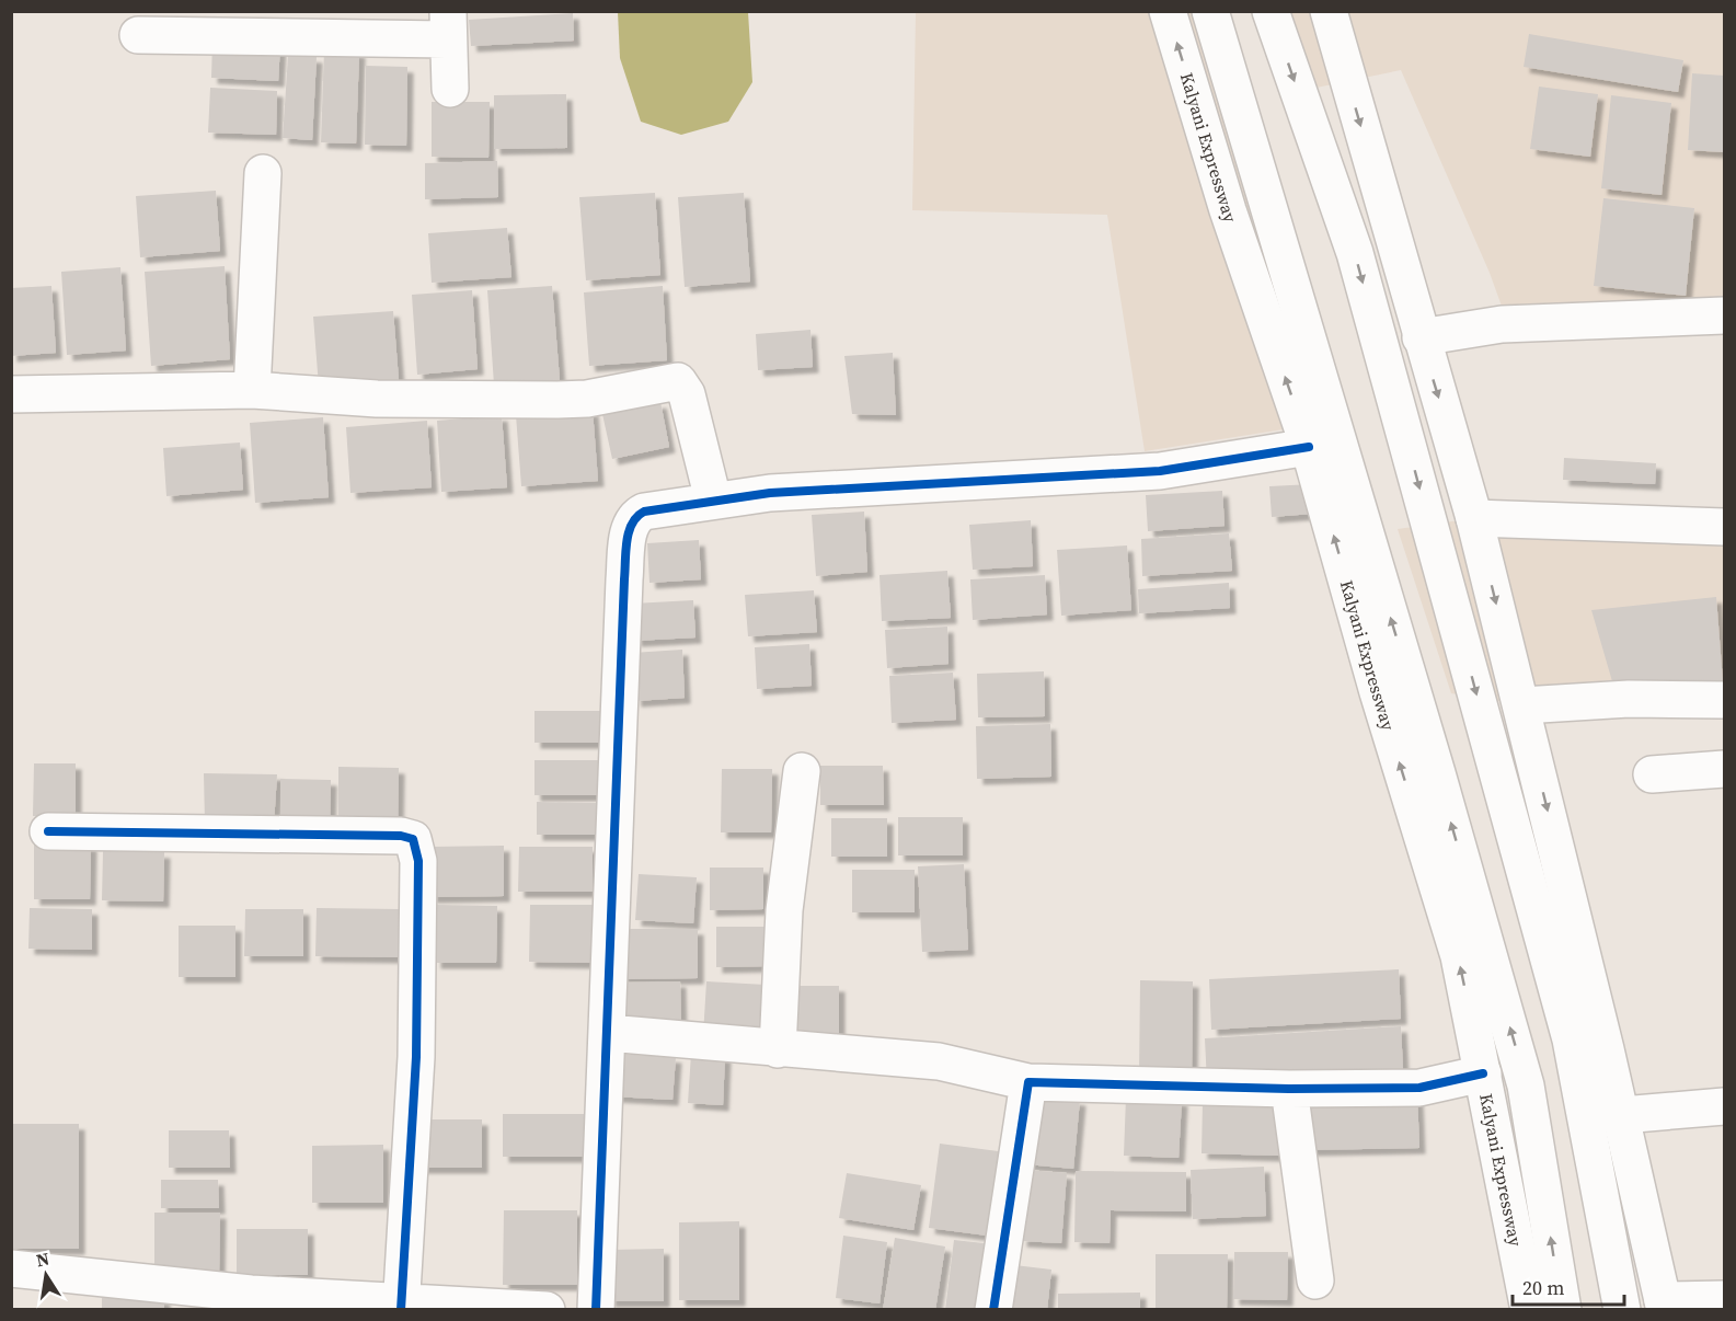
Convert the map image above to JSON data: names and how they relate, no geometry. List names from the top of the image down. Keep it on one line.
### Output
{"streets":{"main road":["Kalyani Expressway"]},"scale_bar":"20 m","north":"top"}
